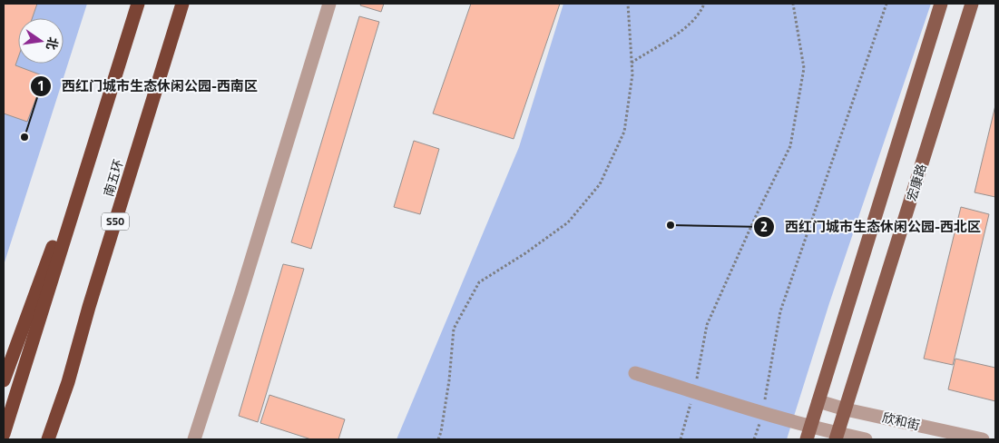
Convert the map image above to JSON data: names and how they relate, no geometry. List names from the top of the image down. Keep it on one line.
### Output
{"streets":{"highway":["南五环","S50"],"main road":["宏康路"],"street":["欣和街"]},"crossings":[["宏康路","欣和街"]],"places":["西红门城市生态休闲公园-西南区","西红门城市生态休闲公园-西北区"],"north":"right"}
